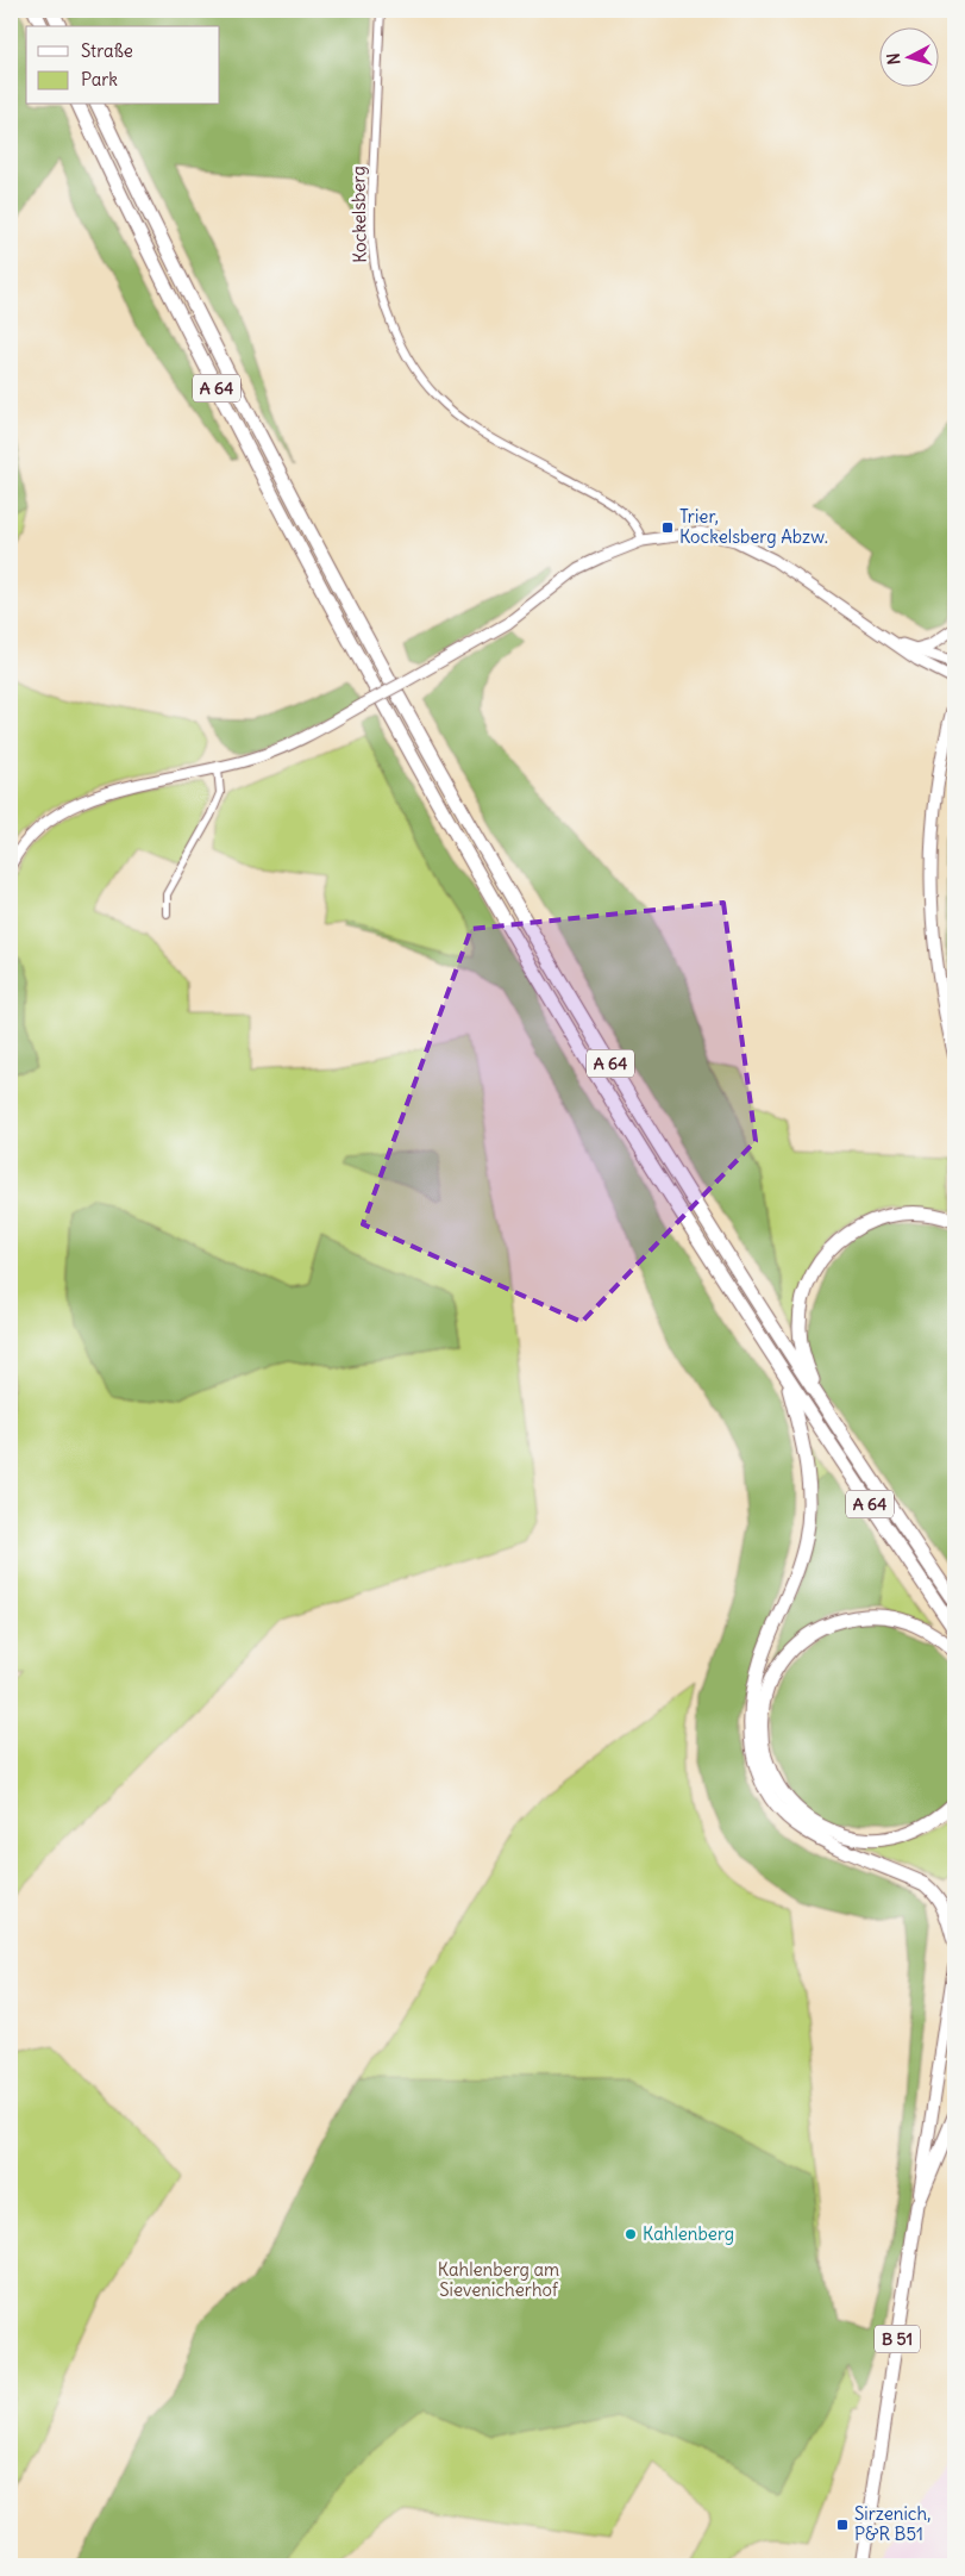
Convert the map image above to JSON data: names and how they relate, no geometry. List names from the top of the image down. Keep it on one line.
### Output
{"streets":{"highway":["A 64","B 51"],"street":["Kockelsberg"]},"parks":["Kahlenberg am Sievenicherhof"],"places":{"transit":["Trier, Kockelsberg Abzw.","Sirzenich, P&R B51"],"other":["Kahlenberg"]},"legend":["Straße","Park"],"north":"left"}
